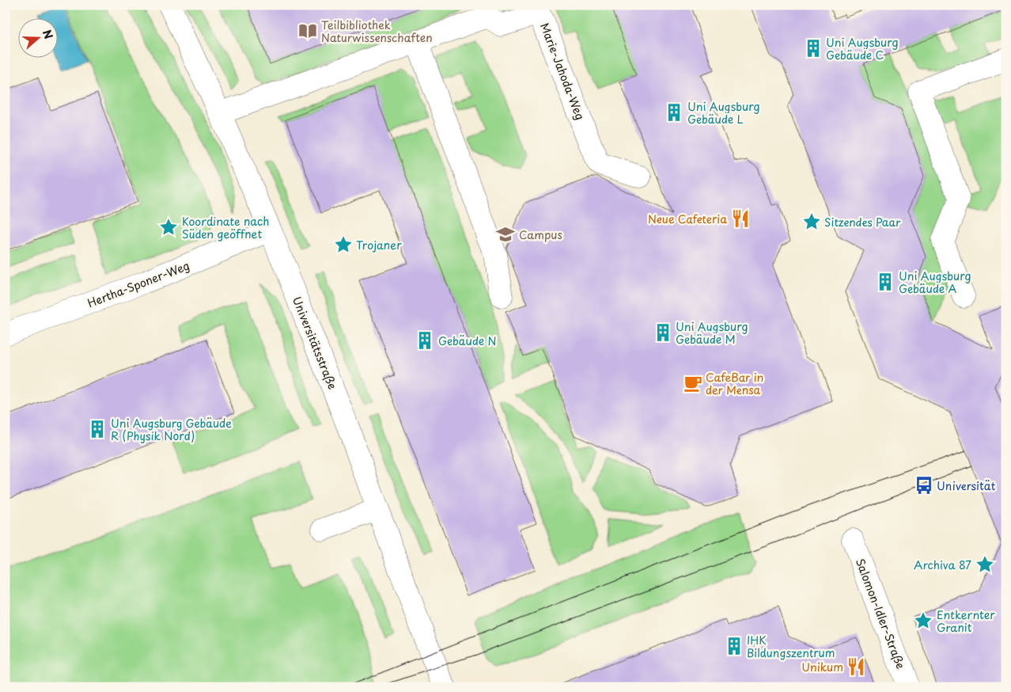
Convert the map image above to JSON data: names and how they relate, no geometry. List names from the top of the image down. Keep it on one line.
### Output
{"streets":{"street":["Marie-Jahoda-Weg","Hertha-Sponer-Weg","Universitätsstraße","Salomon-Idler-Straße"]},"crossings":[["Marie-Jahoda-Weg","Universitätsstraße"],["Hertha-Sponer-Weg","Universitätsstraße"]],"places":{"library":["Teilbibliothek Naturwissenschaften"],"building":["Uni Augsburg Gebäude C","Uni Augsburg Gebäude L","Uni Augsburg Gebäude A","Uni Augsburg Gebäude M","Gebäude N","Uni Augsburg Gebäude R (Physik Nord)","IHK Bildungszentrum"],"restaurant":["Neue Cafeteria","Unikum"],"place":["Sitzendes Paar","Koordinate nach Süden geöffnet","Trojaner","Archiva 87","Entkernter Granit"],"school or university":["Campus"],"cafe":["CafeBar in der Mensa"],"bus stop":["Universität"]},"north":"right"}
